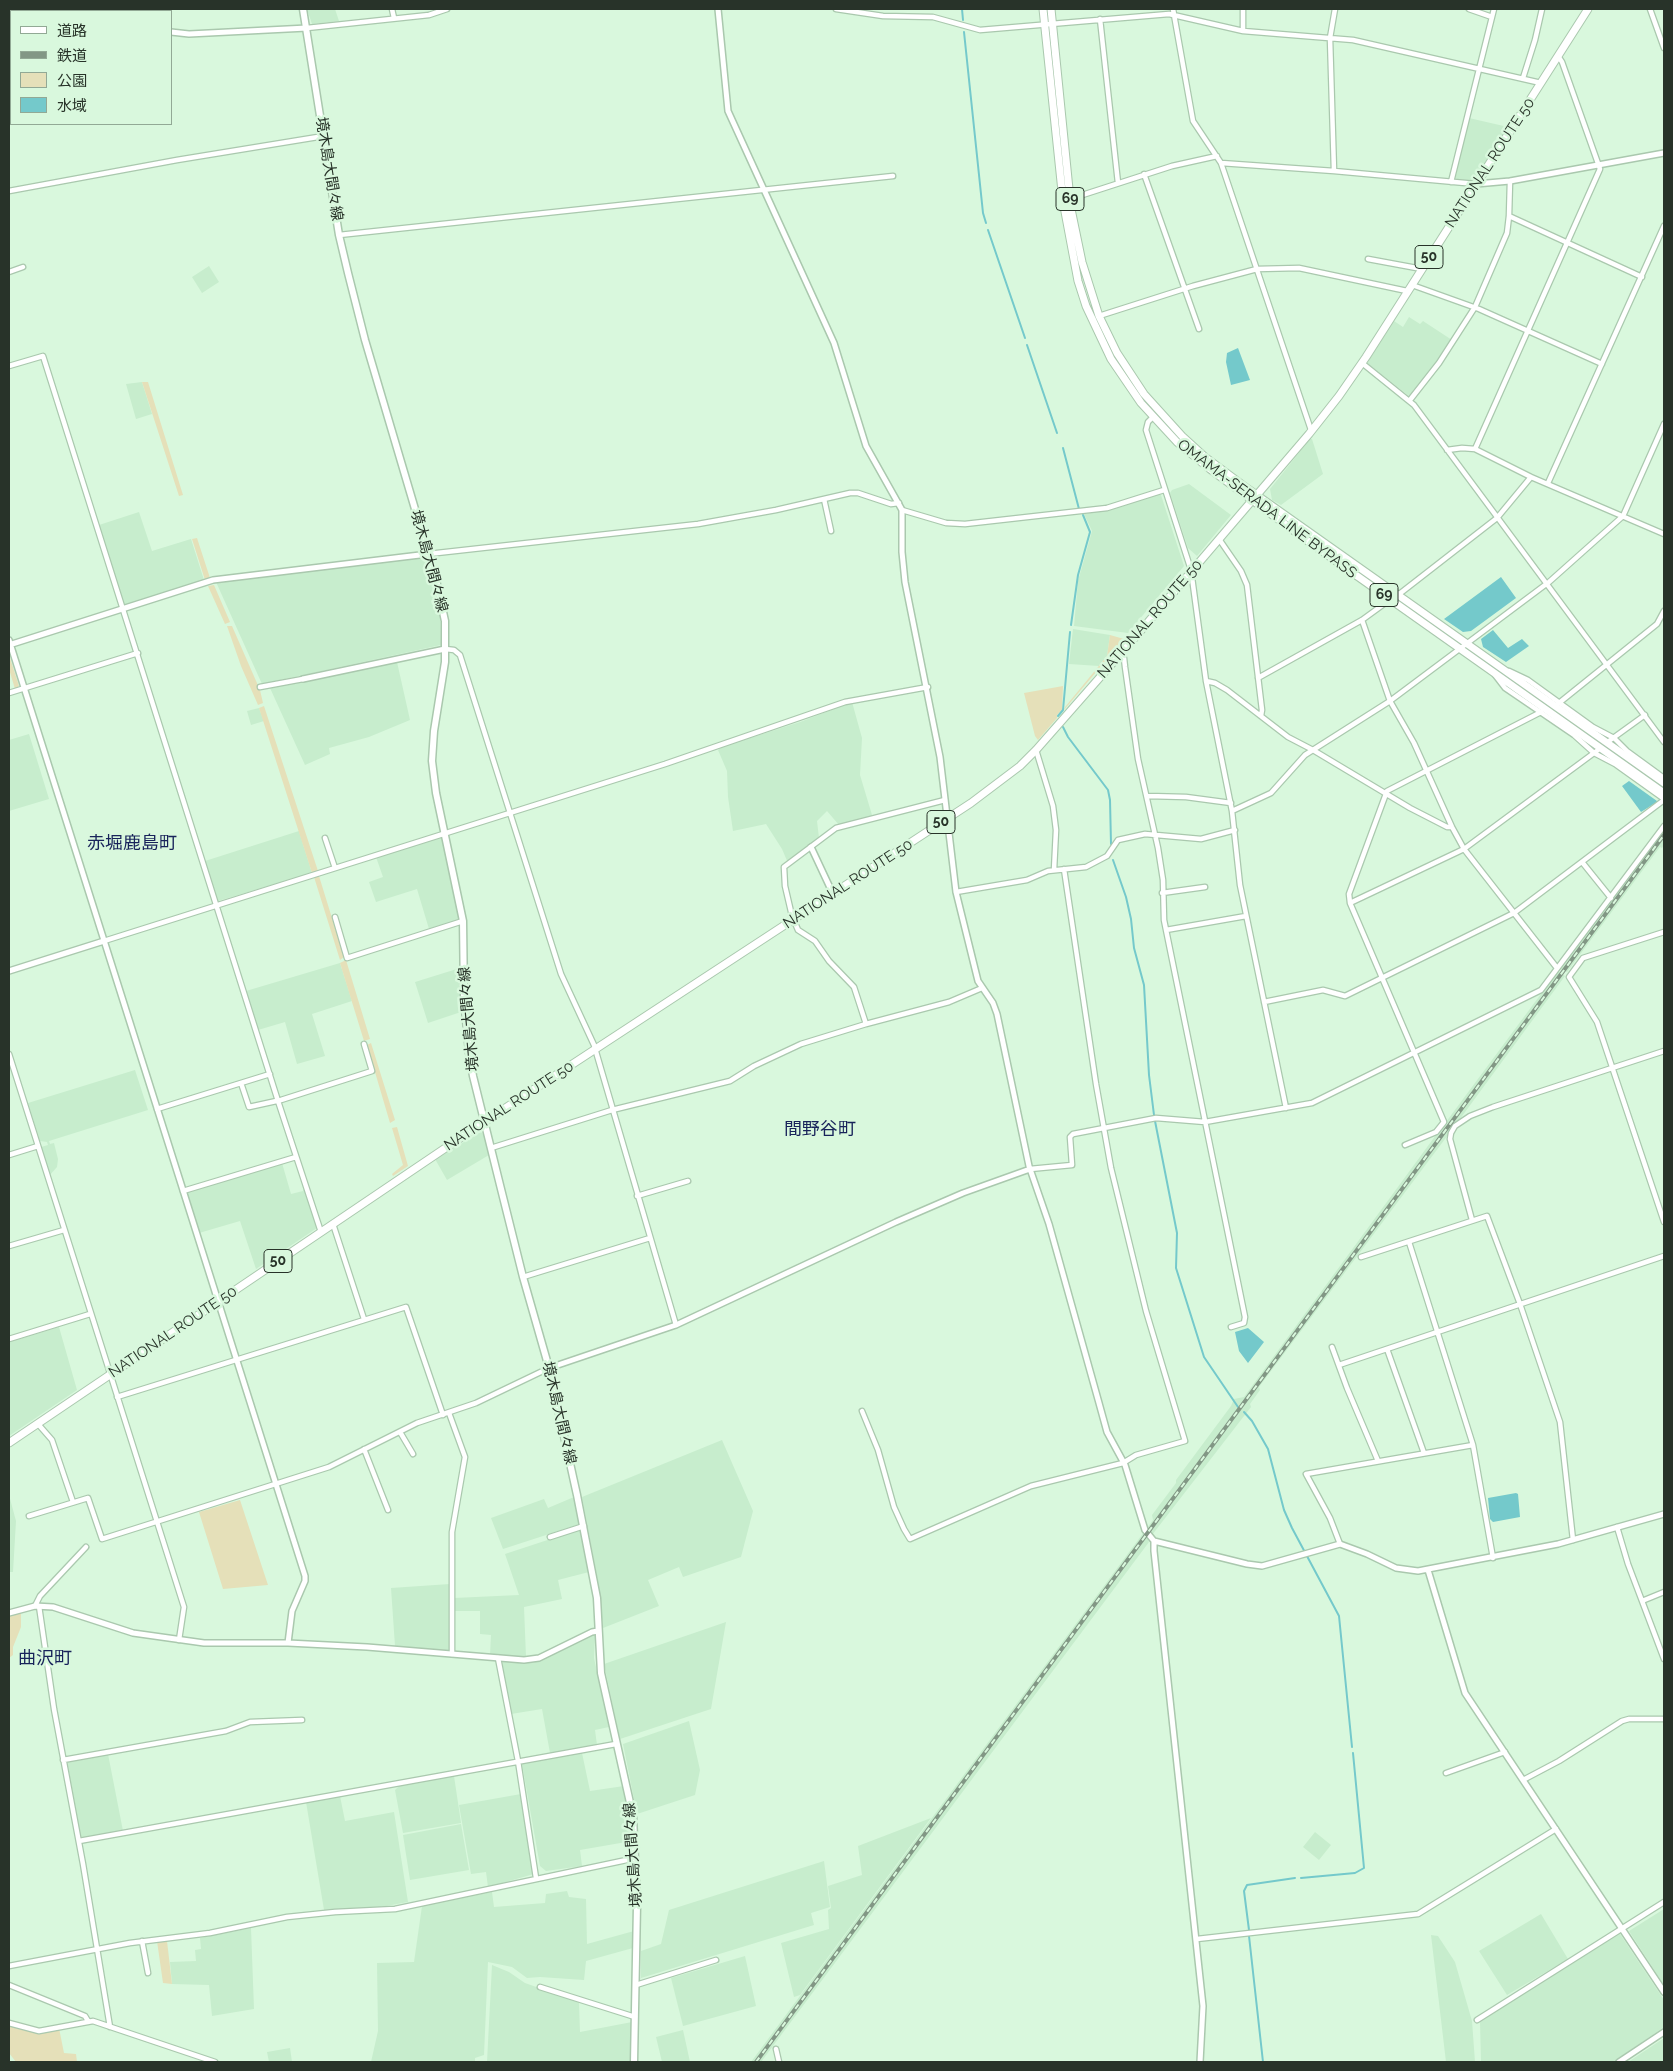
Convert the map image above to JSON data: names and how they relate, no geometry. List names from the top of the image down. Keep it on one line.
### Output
{"streets":{"main road":["NATIONAL ROUTE 50","境木島大間々線","69","50","OMAMA-SERADA LINE BYPASS"]},"crossings":[["NATIONAL ROUTE 50","境木島大間々線"],["NATIONAL ROUTE 50","OMAMA-SERADA LINE BYPASS"]],"districts":["赤堀鹿島町","間野谷町","曲沢町"],"legend":["道路","鉄道","公園","水域"]}
